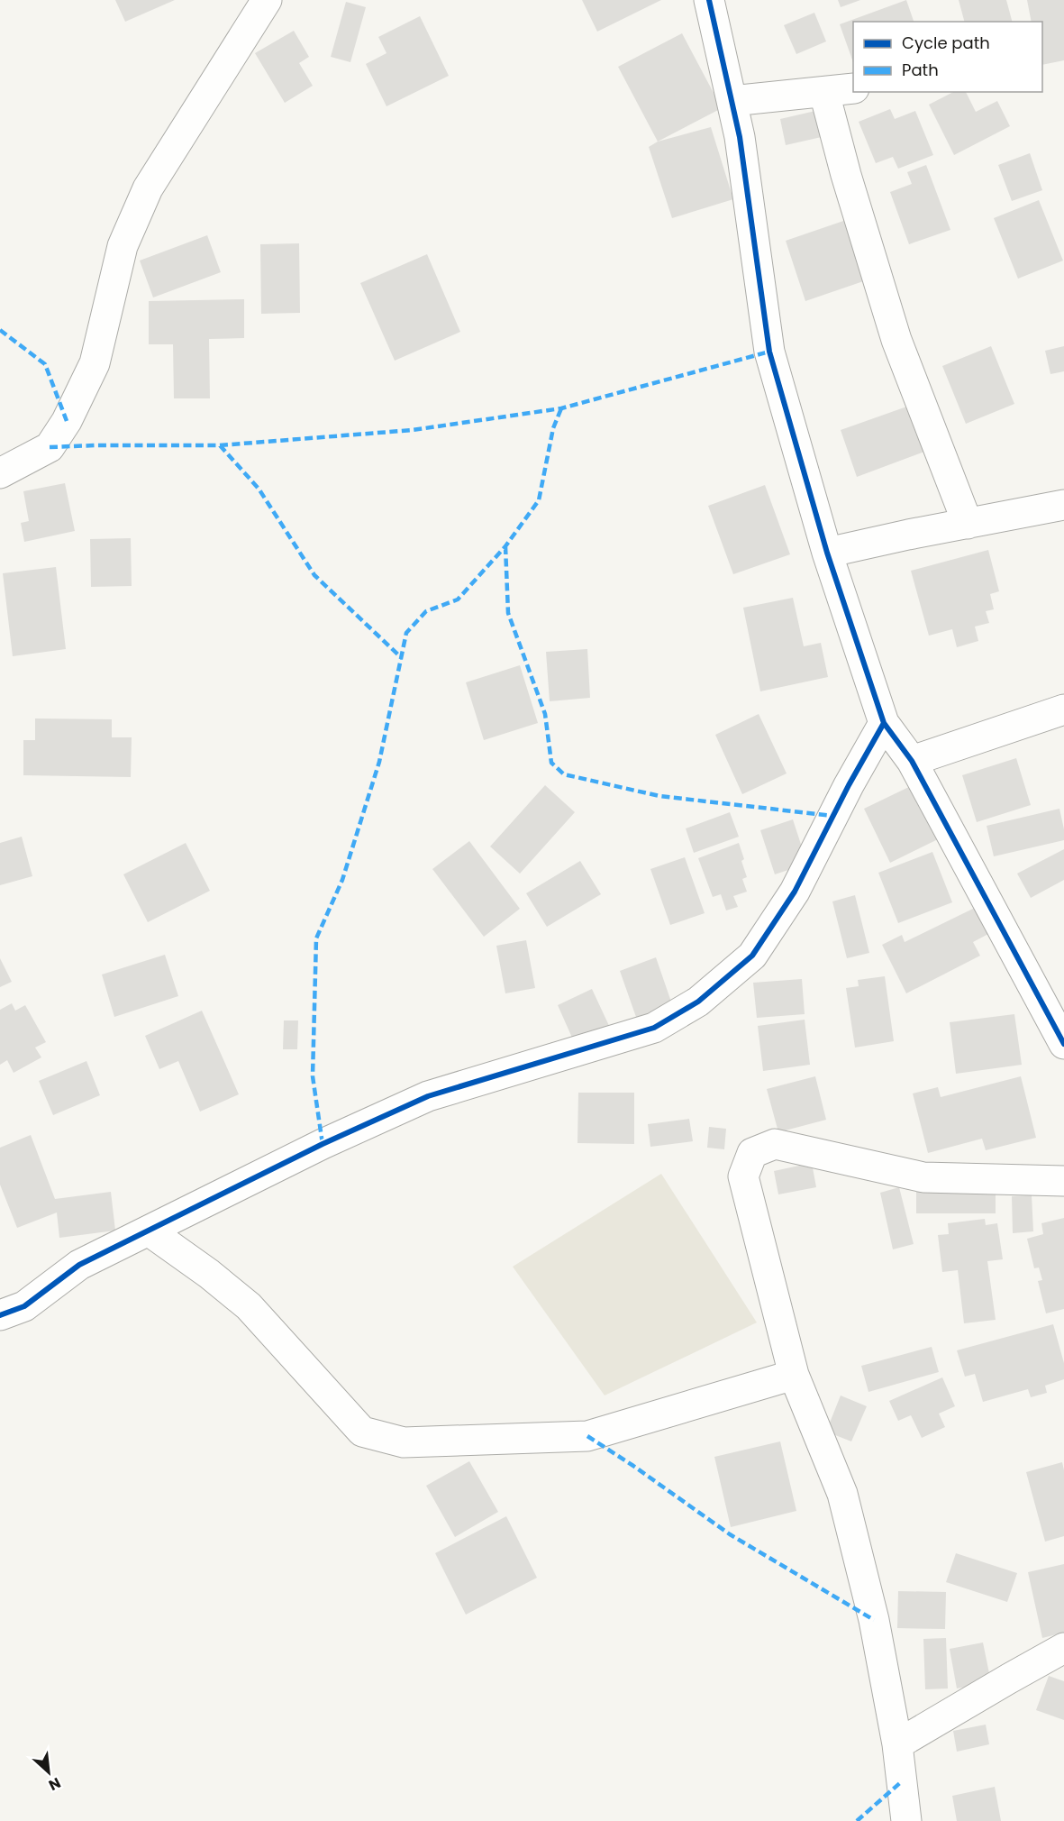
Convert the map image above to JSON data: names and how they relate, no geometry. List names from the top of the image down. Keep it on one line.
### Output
{"legend":["Cycle path","Path"],"north":"bottom right"}
